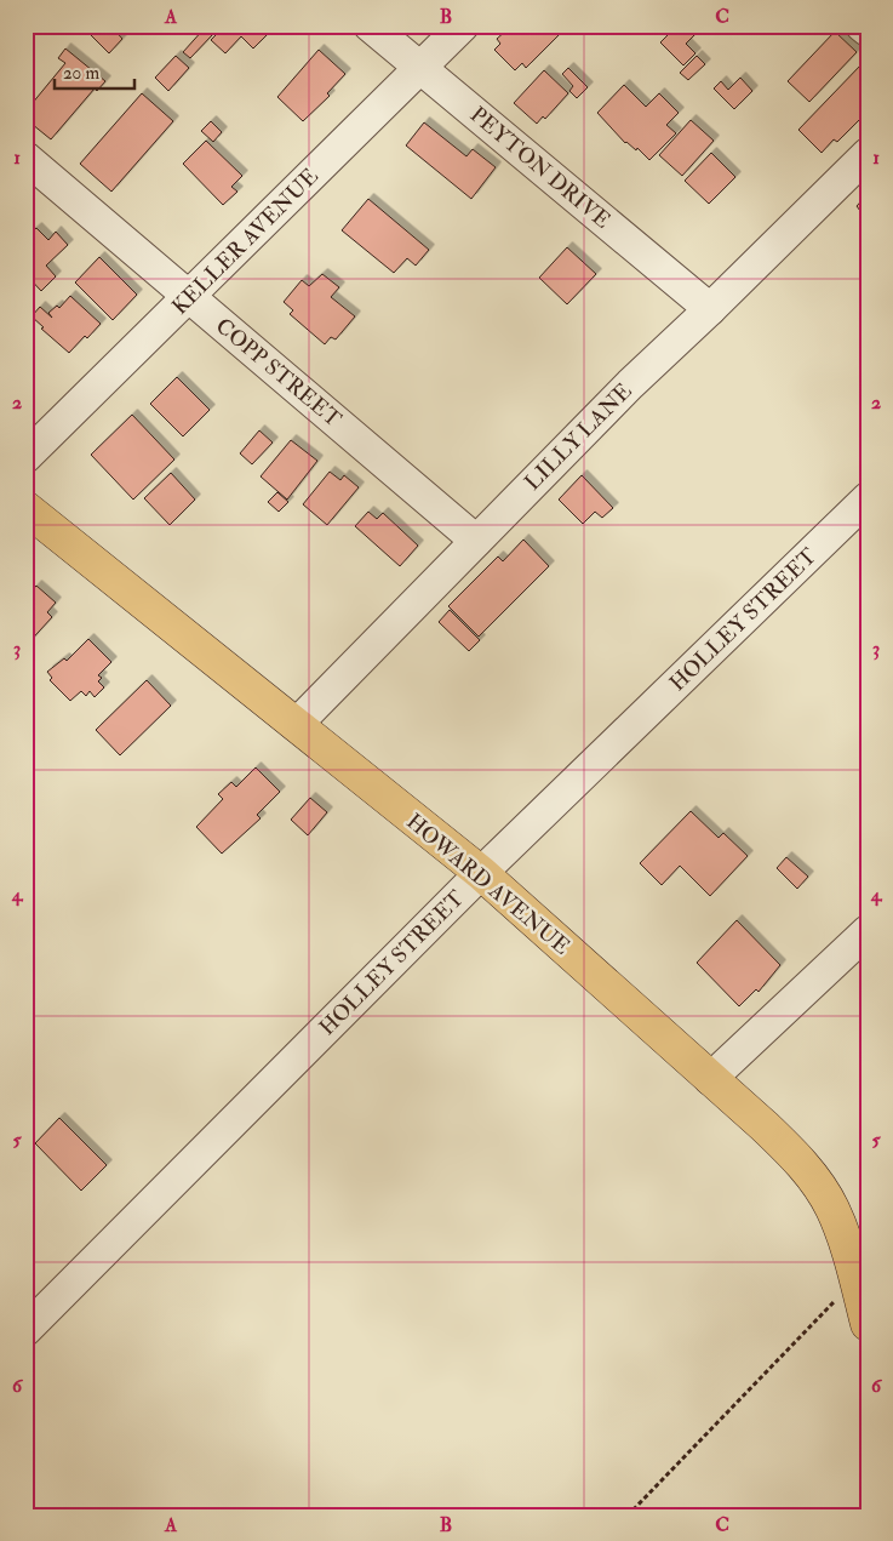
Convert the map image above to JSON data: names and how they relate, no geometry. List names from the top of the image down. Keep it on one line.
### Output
{"streets":{"main road":["HOWARD AVENUE"],"street":["PEYTON DRIVE","KELLER AVENUE","COPP STREET","LILLY LANE","HOLLEY STREET"]},"crossings":[["PEYTON DRIVE","KELLER AVENUE"],["PEYTON DRIVE","LILLY LANE"],["KELLER AVENUE","COPP STREET"],["COPP STREET","LILLY LANE"],["LILLY LANE","HOWARD AVENUE"],["HOLLEY STREET","HOWARD AVENUE"]],"scale_bar":"20 m","grid":{"columns":["A","B","C"],"rows":["1","2","3","4","5","6"]}}
